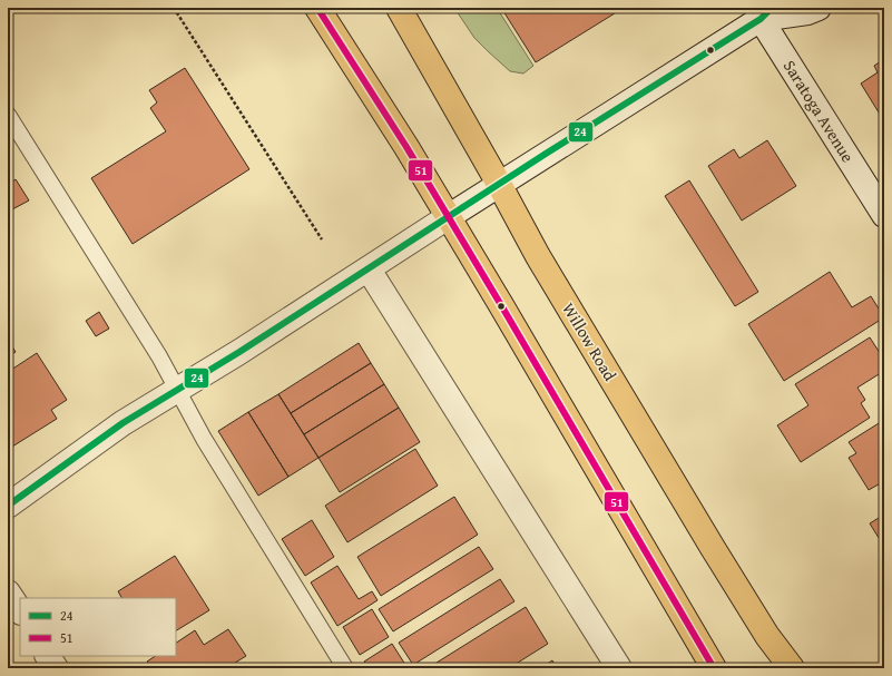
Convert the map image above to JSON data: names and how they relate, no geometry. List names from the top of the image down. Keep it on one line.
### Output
{"streets":{"main road":["Willow Road"],"street":["Saratoga Avenue"]},"lines":["transit line 24","transit line 51"],"legend":["24","51"]}
